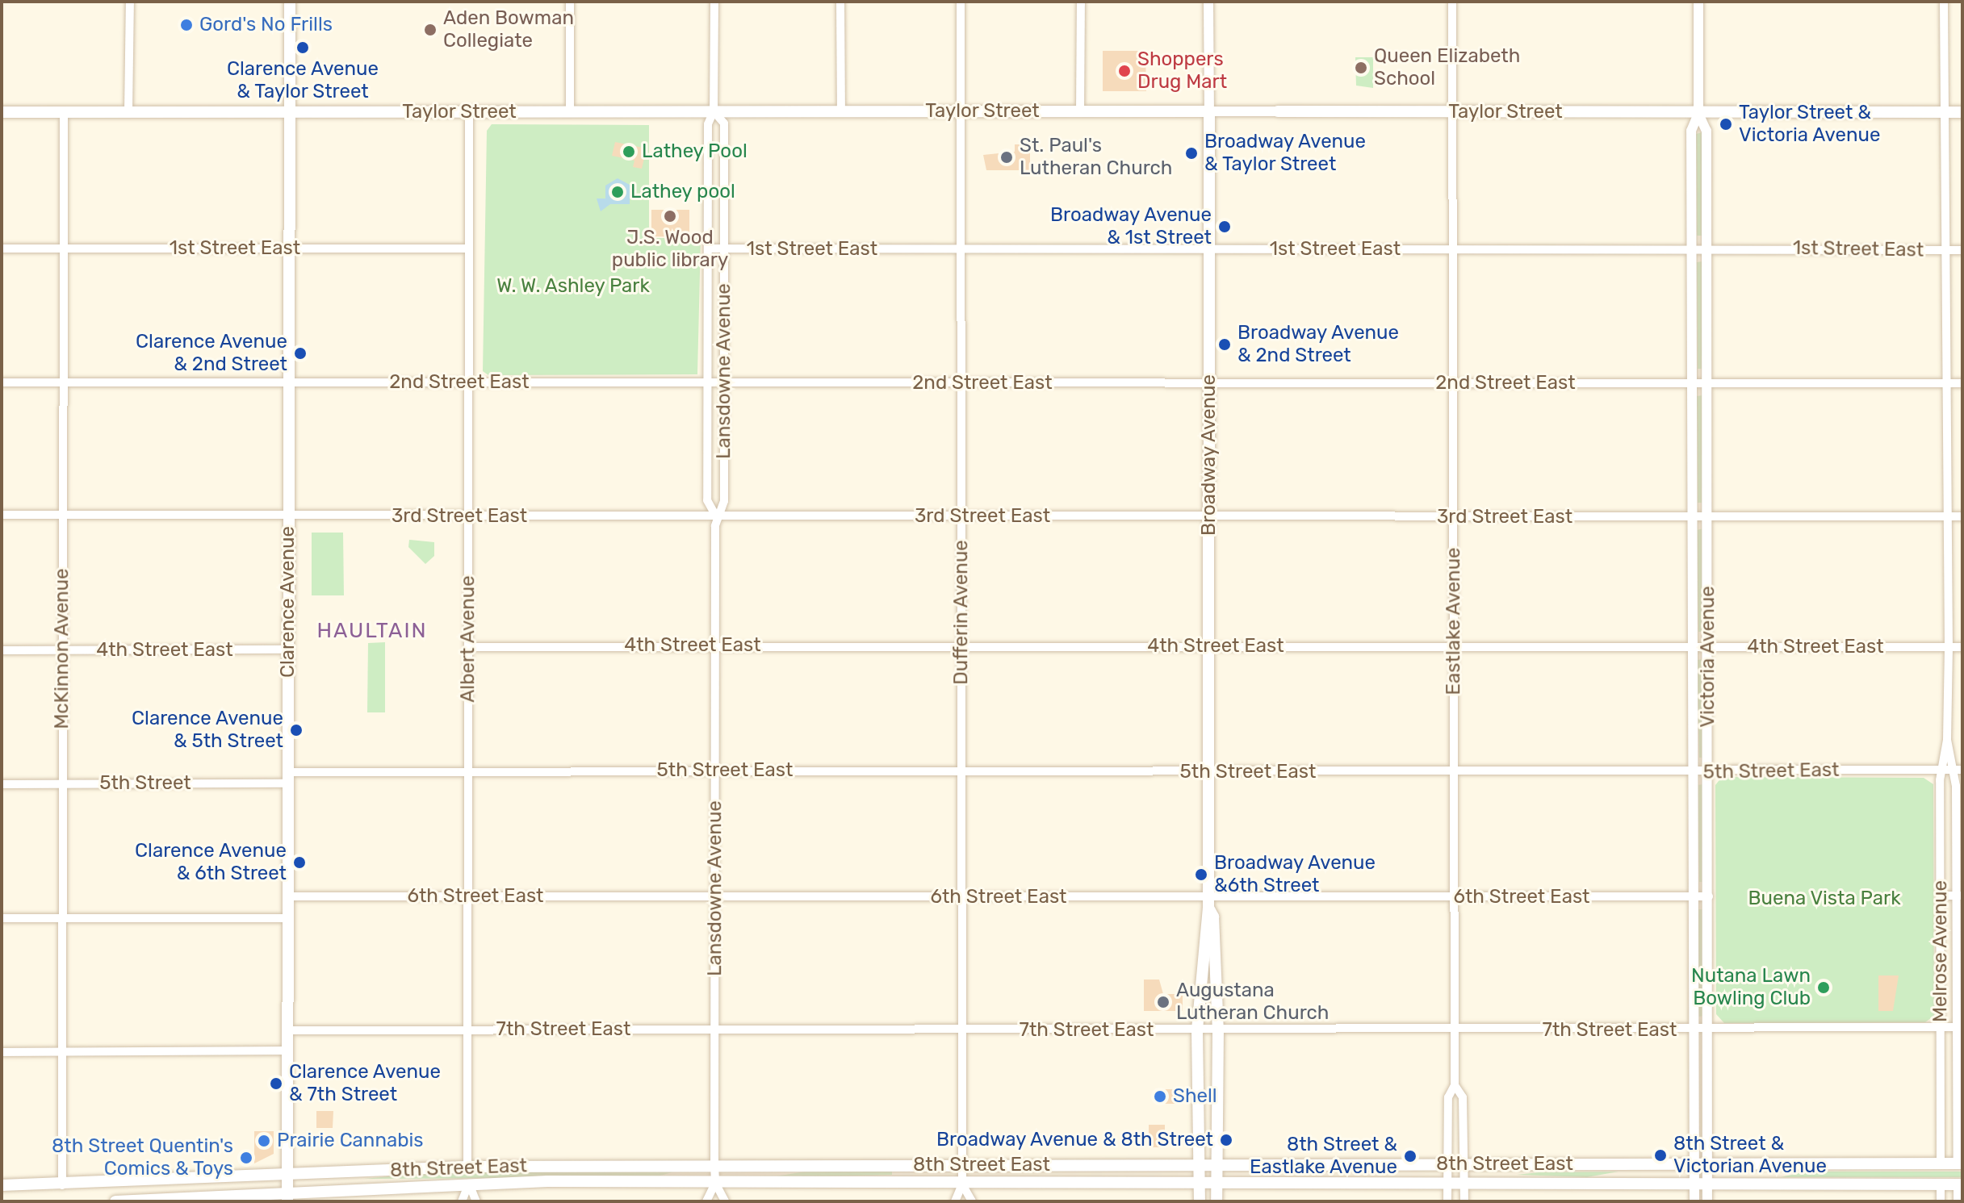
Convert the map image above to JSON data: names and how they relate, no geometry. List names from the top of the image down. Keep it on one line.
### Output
{"streets":{"main road":["Taylor Street","Broadway Avenue","Clarence Avenue","8th Street East"],"street":["1st Street East","Lansdowne Avenue","2nd Street East","3rd Street East","Dufferin Avenue","Eastlake Avenue","Albert Avenue","4th Street East","McKinnon Avenue","Victoria Avenue","5th Street East","5th Street","6th Street East","Melrose Avenue","7th Street East"]},"crossings":[["Taylor Street","Lansdowne Avenue"],["Taylor Street","Broadway Avenue"],["Taylor Street","Clarence Avenue"],["Taylor Street","Dufferin Avenue"],["Taylor Street","Eastlake Avenue"],["Taylor Street","Albert Avenue"],["Taylor Street","McKinnon Avenue"],["Taylor Street","Victoria Avenue"],["Taylor Street","Melrose Avenue"],["1st Street East","Lansdowne Avenue"],["1st Street East","Broadway Avenue"],["1st Street East","Clarence Avenue"],["1st Street East","Dufferin Avenue"],["1st Street East","Eastlake Avenue"],["1st Street East","Albert Avenue"],["1st Street East","McKinnon Avenue"],["1st Street East","Victoria Avenue"],["1st Street East","Melrose Avenue"],["Lansdowne Avenue","2nd Street East"],["Lansdowne Avenue","3rd Street East"],["Lansdowne Avenue","4th Street East"],["Lansdowne Avenue","5th Street East"],["Lansdowne Avenue","6th Street East"],["Lansdowne Avenue","7th Street East"],["Lansdowne Avenue","8th Street East"],["2nd Street East","Broadway Avenue"],["2nd Street East","Clarence Avenue"],["2nd Street East","Dufferin Avenue"],["2nd Street East","Eastlake Avenue"],["2nd Street East","Albert Avenue"],["2nd Street East","McKinnon Avenue"],["2nd Street East","Victoria Avenue"],["2nd Street East","Melrose Avenue"],["Broadway Avenue","3rd Street East"],["Broadway Avenue","4th Street East"],["Broadway Avenue","5th Street East"],["Broadway Avenue","6th Street East"],["Broadway Avenue","7th Street East"],["Broadway Avenue","8th Street East"],["3rd Street East","Clarence Avenue"],["3rd Street East","Dufferin Avenue"],["3rd Street East","Eastlake Avenue"],["3rd Street East","Albert Avenue"],["3rd Street East","McKinnon Avenue"],["3rd Street East","Victoria Avenue"],["3rd Street East","Melrose Avenue"],["Clarence Avenue","4th Street East"],["Clarence Avenue","5th Street"],["Clarence Avenue","6th Street East"],["Clarence Avenue","7th Street East"],["Clarence Avenue","8th Street East"],["Dufferin Avenue","4th Street East"],["Dufferin Avenue","5th Street East"],["Dufferin Avenue","6th Street East"],["Dufferin Avenue","7th Street East"],["Dufferin Avenue","8th Street East"],["Eastlake Avenue","4th Street East"],["Eastlake Avenue","5th Street East"],["Eastlake Avenue","6th Street East"],["Eastlake Avenue","7th Street East"],["Eastlake Avenue","8th Street East"],["Albert Avenue","4th Street East"],["Albert Avenue","5th Street"],["Albert Avenue","6th Street East"],["Albert Avenue","7th Street East"],["Albert Avenue","8th Street East"],["4th Street East","McKinnon Avenue"],["4th Street East","Victoria Avenue"],["4th Street East","Melrose Avenue"],["McKinnon Avenue","5th Street"],["McKinnon Avenue","8th Street East"],["Victoria Avenue","5th Street East"],["Victoria Avenue","6th Street East"],["Victoria Avenue","7th Street East"],["Victoria Avenue","8th Street East"],["5th Street East","5th Street"],["5th Street East","Melrose Avenue"],["Melrose Avenue","7th Street East"],["Melrose Avenue","8th Street East"]],"districts":["HAULTAIN"],"parks":["W. W. Ashley Park","Buena Vista Park"],"places":["Gord's No Frills","Aden Bowman Collegiate","Clarence Avenue & Taylor Street","Queen Elizabeth School","Shoppers Drug Mart","Taylor Street & Victoria Avenue","Lathey Pool","Broadway Avenue & Taylor Street","St. Paul's Lutheran Church","Lathey pool","J.S. Wood public library","Broadway Avenue & 1st Street","Broadway Avenue & 2nd Street","Clarence Avenue & 2nd Street","Clarence Avenue & 5th Street","Clarence Avenue & 6th Street","Broadway Avenue &6th Street","Nutana Lawn Bowling Club","Augustana Lutheran Church","Clarence Avenue & 7th Street","Shell","Broadway Avenue & 8th Street","Prairie Cannabis","8th Street & Victorian Avenue","8th Street & Eastlake Avenue","8th Street Quentin's Comics & Toys"]}
